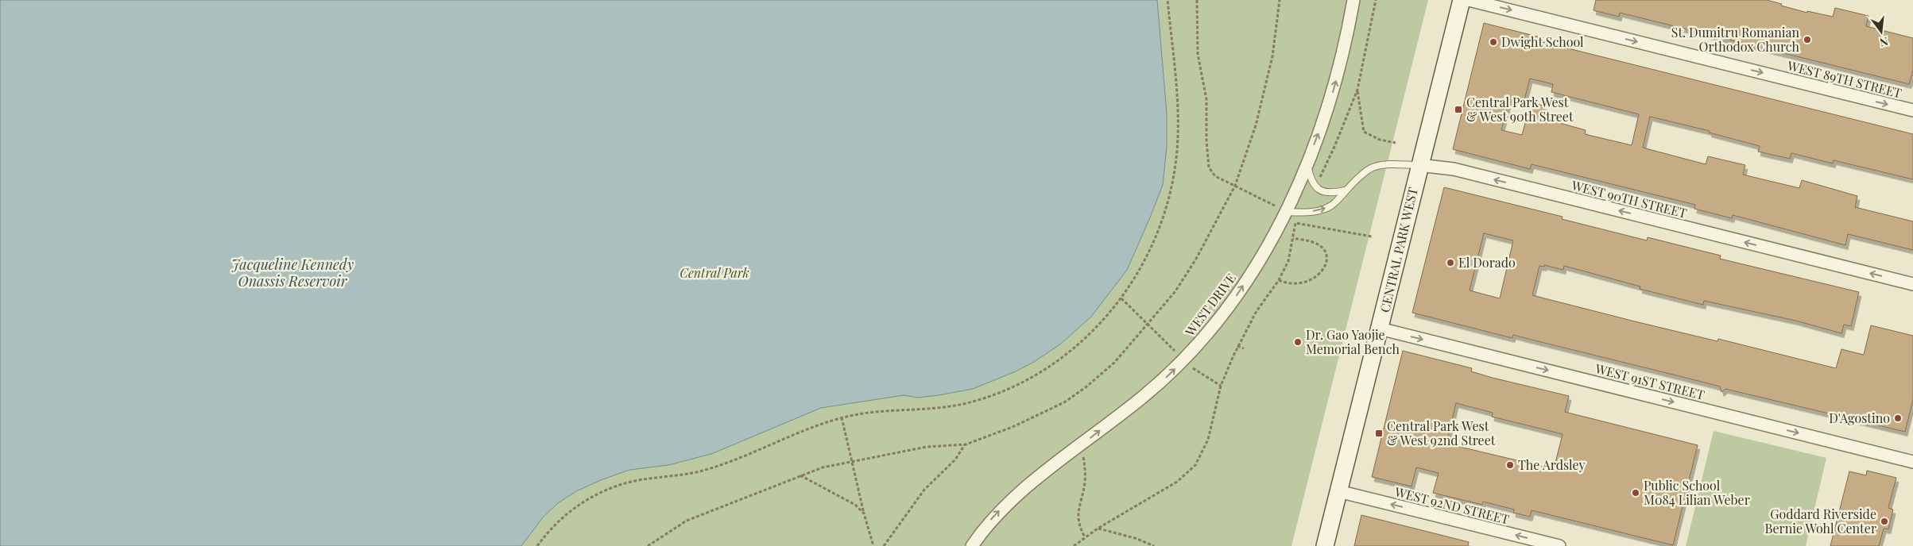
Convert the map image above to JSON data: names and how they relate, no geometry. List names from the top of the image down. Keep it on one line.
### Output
{"streets":{"main road":["CENTRAL PARK WEST"],"street":["WEST 89TH STREET","WEST 90TH STREET","WEST DRIVE","WEST 91ST STREET","WEST 92ND STREET"]},"crossings":[["WEST 90TH STREET","CENTRAL PARK WEST"],["WEST 90TH STREET","WEST DRIVE"],["CENTRAL PARK WEST","WEST 91ST STREET"],["CENTRAL PARK WEST","WEST 92ND STREET"]],"one_way":["WEST 89TH STREET","WEST DRIVE","WEST 91ST STREET","WEST 92ND STREET"],"water":["Jacqueline Kennedy Onassis Reservoir"],"parks":["Central Park"],"places":{"other":["St. Dumitru Romanian Orthodox Church","Dwight School","El Dorado","Dr. Gao Yaojie Memorial Bench","D'Agostino","The Ardsley","Public School M084 Lilian Weber","Goddard Riverside Bernie Wohl Center"],"transit":["Central Park West & West 90th Street","Central Park West & West 92nd Street"]},"north":"bottom"}
